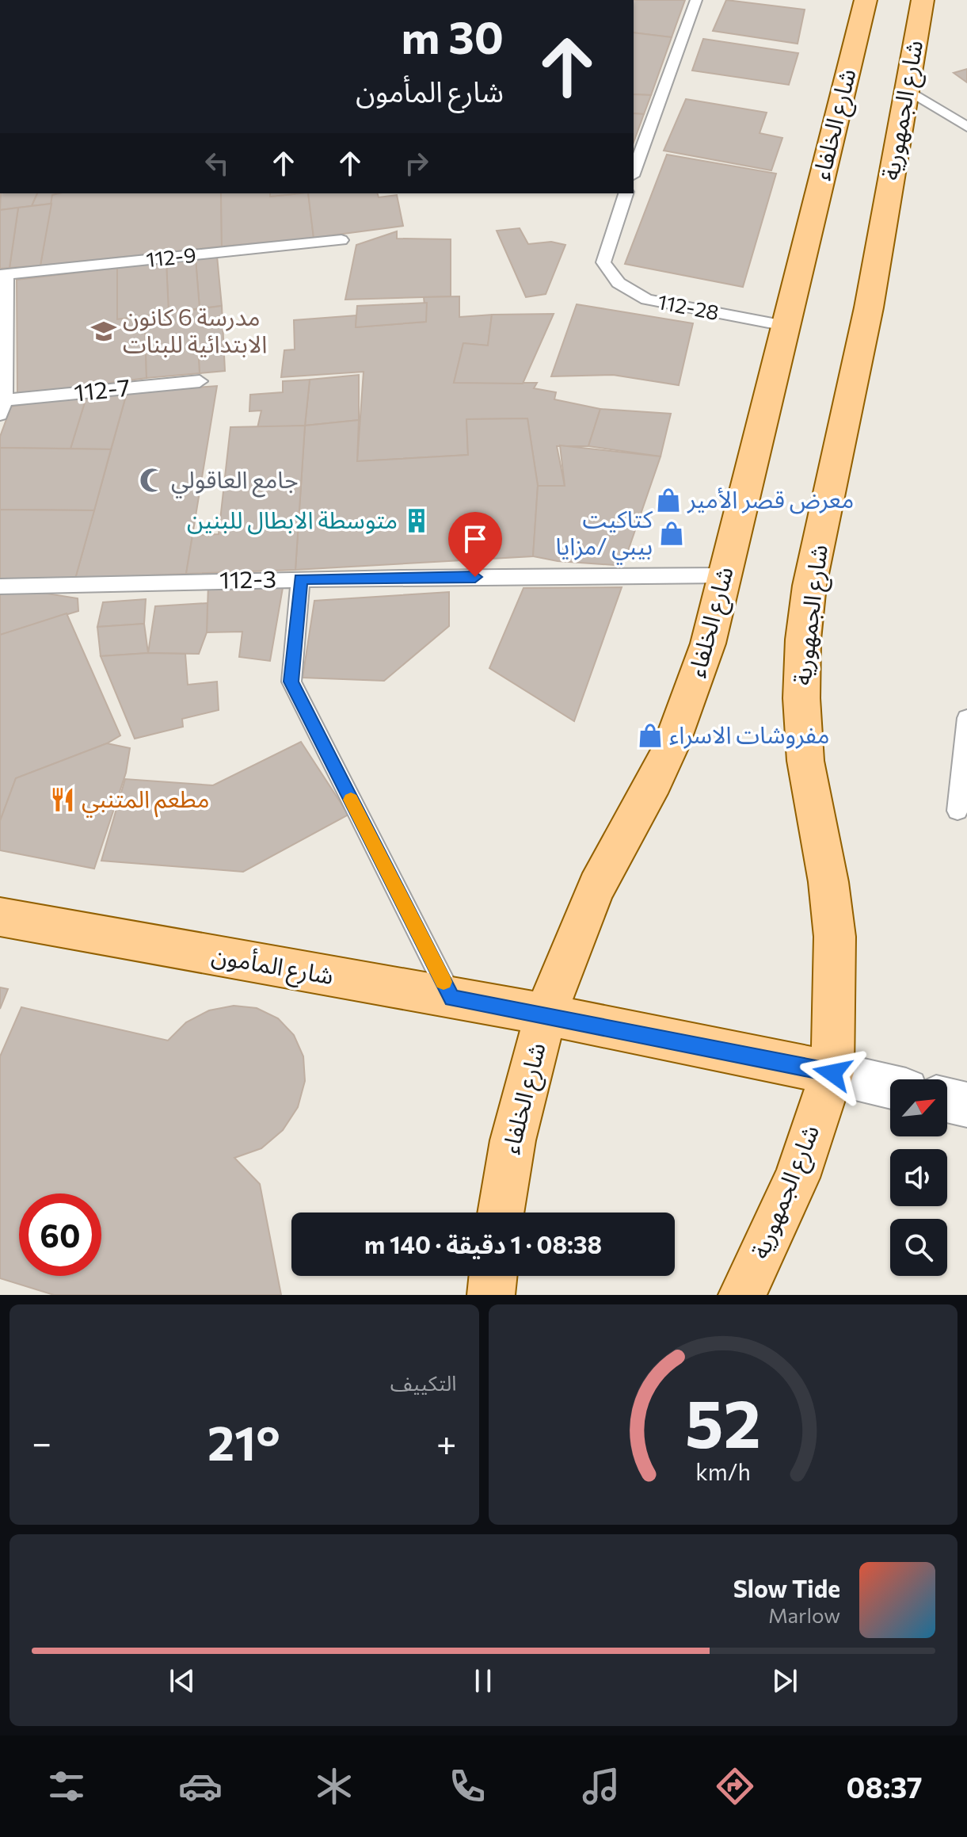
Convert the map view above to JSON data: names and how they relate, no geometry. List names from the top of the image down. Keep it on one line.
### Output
{"streets":{"main road":["شارع الجمهورية","شارع الخلفاء","شارع المأمون"],"lane":["112-9","112-28","112-7","112-3"]},"crossings":[["شارع الجمهورية","شارع المأمون"],["شارع الخلفاء","112-28"],["شارع الخلفاء","112-3"],["شارع الخلفاء","شارع المأمون"]],"places":{"school or university":["مدرسة 6 كانون الابتدائية للبنات"],"mosque":["جامع العاقولي"],"shop":["معرض قصر الأمير","كتاكيت بيبي /مزايا","مفروشات الاسراء"],"building":["متوسطة الابطال للبنين"],"restaurant":["مطعم المتنبي"]},"north":"top right","page":{"turn":["30 m","شارع المأمون"],"limit":"60","trip":"08:38 · 1 دقيقة · 140 m","tile":"التكييف","heat":["−","21°","+"],"song":["Slow Tide","Marlow"],"tabs":"08:37","gauge":["52","km/h"]}}
